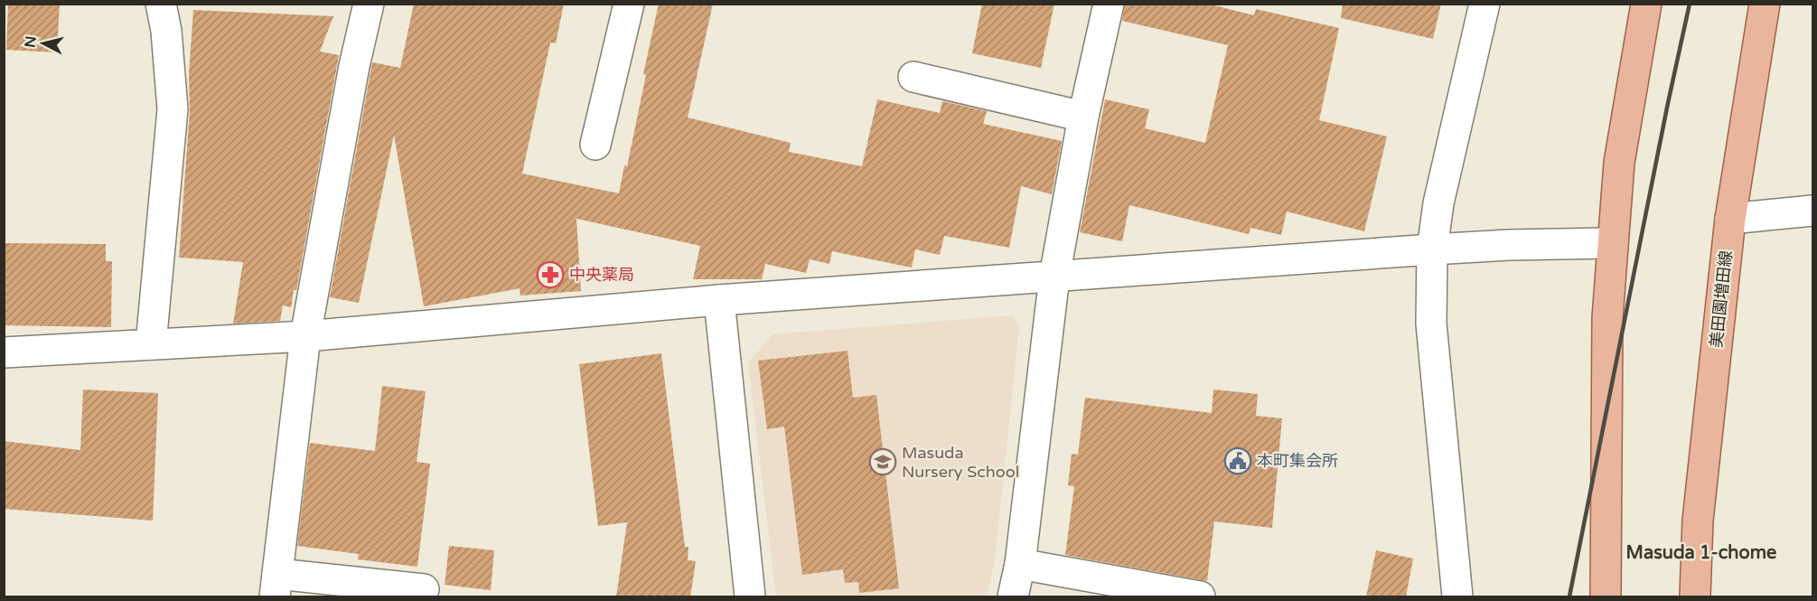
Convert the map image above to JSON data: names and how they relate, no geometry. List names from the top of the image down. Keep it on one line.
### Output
{"streets":{"main road":["美田園増田線"]},"districts":["Masuda 1-chome"],"places":{"pharmacy":["中央薬局"],"public building":["本町集会所"],"school or university":["Masuda Nursery School"]},"north":"left"}
